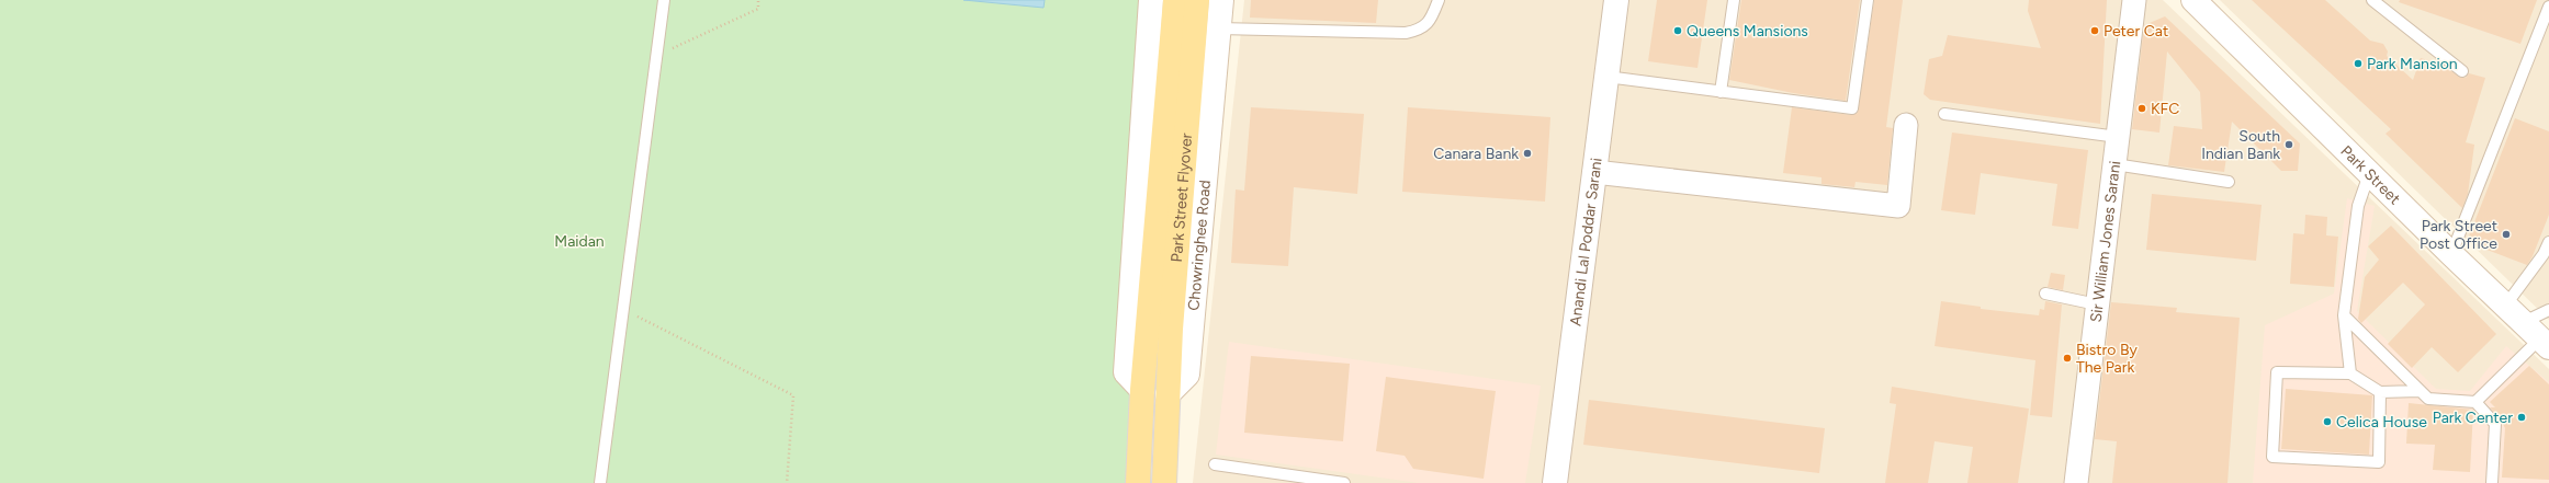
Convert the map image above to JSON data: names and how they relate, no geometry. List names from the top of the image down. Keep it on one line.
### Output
{"streets":{"main road":["Park Street","Park Street Flyover","Anandi Lal Poddar Sarani","Chowringhee Road"],"street":["Sir William Jones Sarani"]},"crossings":[["Park Street Flyover","Chowringhee Road"]],"parks":["Maidan"],"places":["Queens Mansions","Peter Cat","Park Mansion","KFC","South Indian Bank","Canara Bank","Park Street Post Office","Bistro By The Park","Park Center","Celica House"]}
